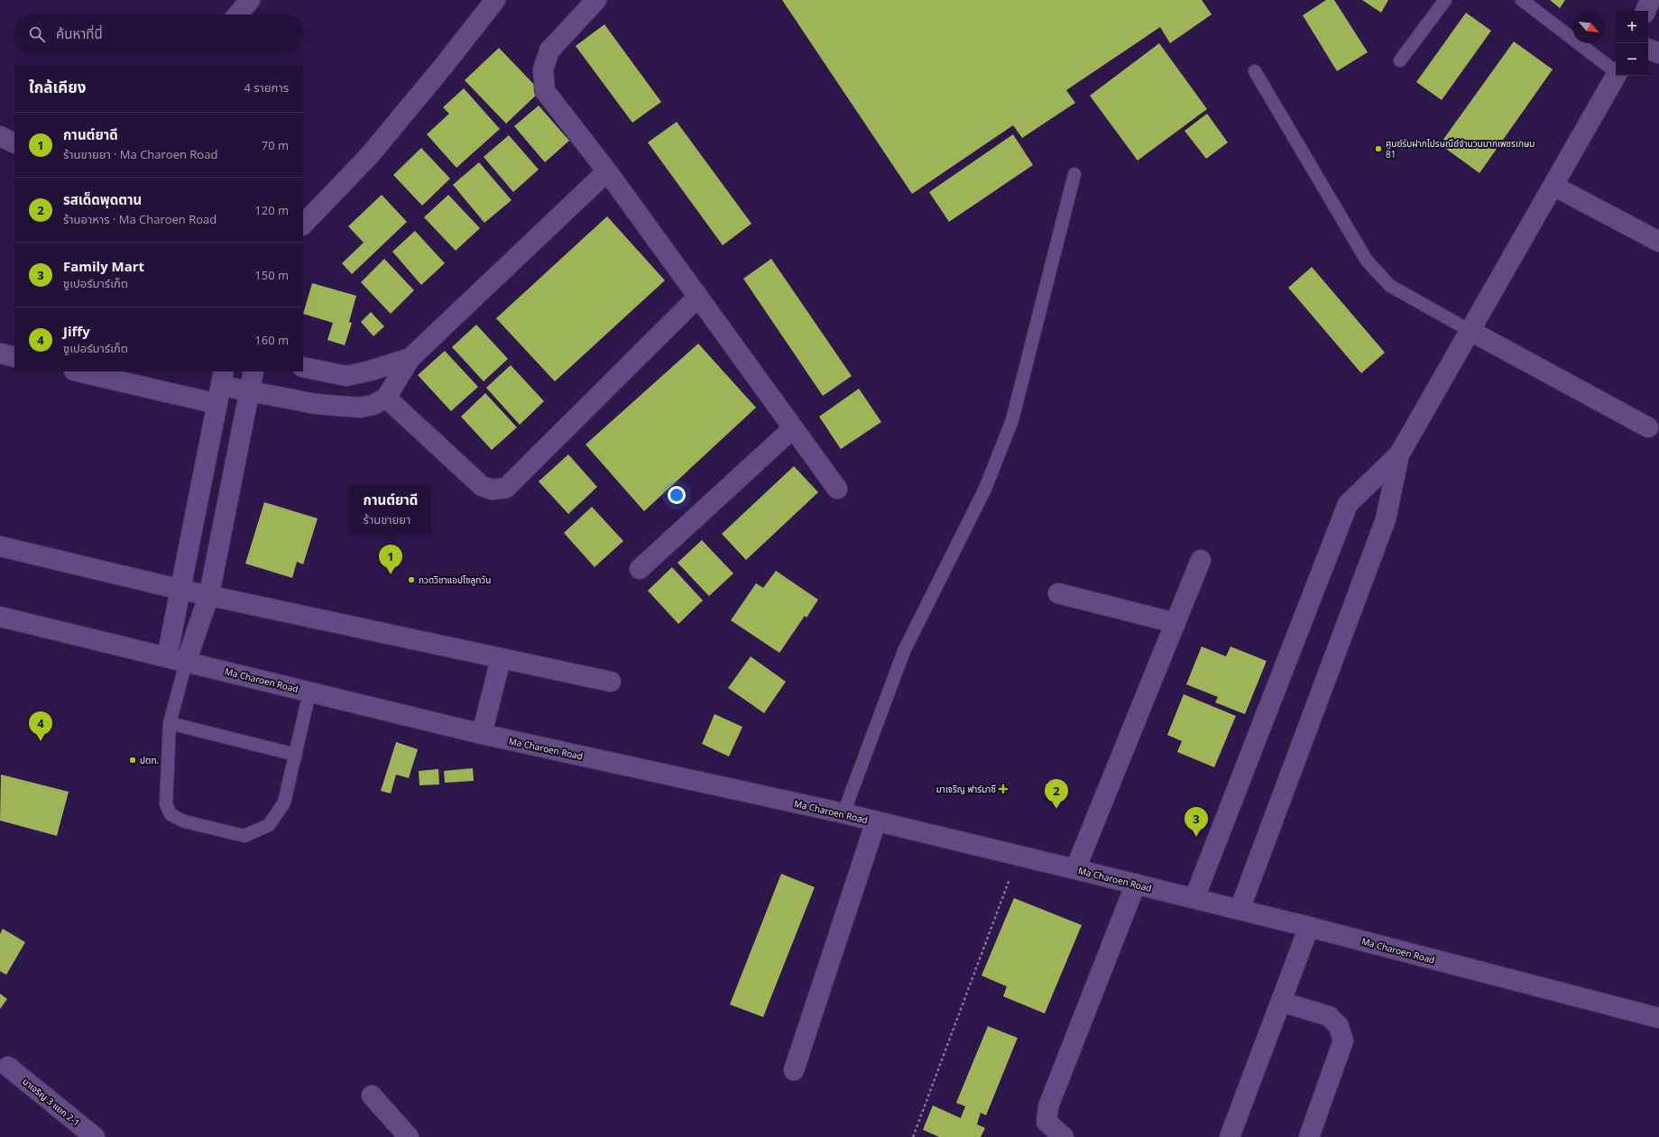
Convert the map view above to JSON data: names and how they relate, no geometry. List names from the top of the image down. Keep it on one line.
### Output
{"streets":{"street":["Ma Charoen Road","มาเจริญ 3 แยก 2-1"]},"places":{"other":["ศูนย์รับฝากไปรษณีย์จำนวนมากเพชรเกษม 81","กวดวิชาแอปโซลูทวัน","ปตท."],"health":["มาเจริญ ฟาร์มาซี"]},"north":"bottom right","page":{"map_buttons":["+","−"],"search":"ค้นหาที่นี่","heading":["ใกล้เคียง","4 รายการ"],"list":[{"mark":"1","name":"กานต์ยาดี","note":"ร้านขายยา · Ma Charoen Road","value":"70 m"},{"mark":"2","name":"รสเด็ดพุดตาน","note":"ร้านอาหาร · Ma Charoen Road","value":"120 m"},{"mark":"3","name":"Family Mart","note":"ซูเปอร์มาร์เก็ต","value":"150 m"},{"mark":"4","name":"Jiffy","note":"ซูเปอร์มาร์เก็ต","value":"160 m"}],"popup":["กานต์ยาดี","ร้านขายยา"],"pins":["1","4","2","3"]}}
